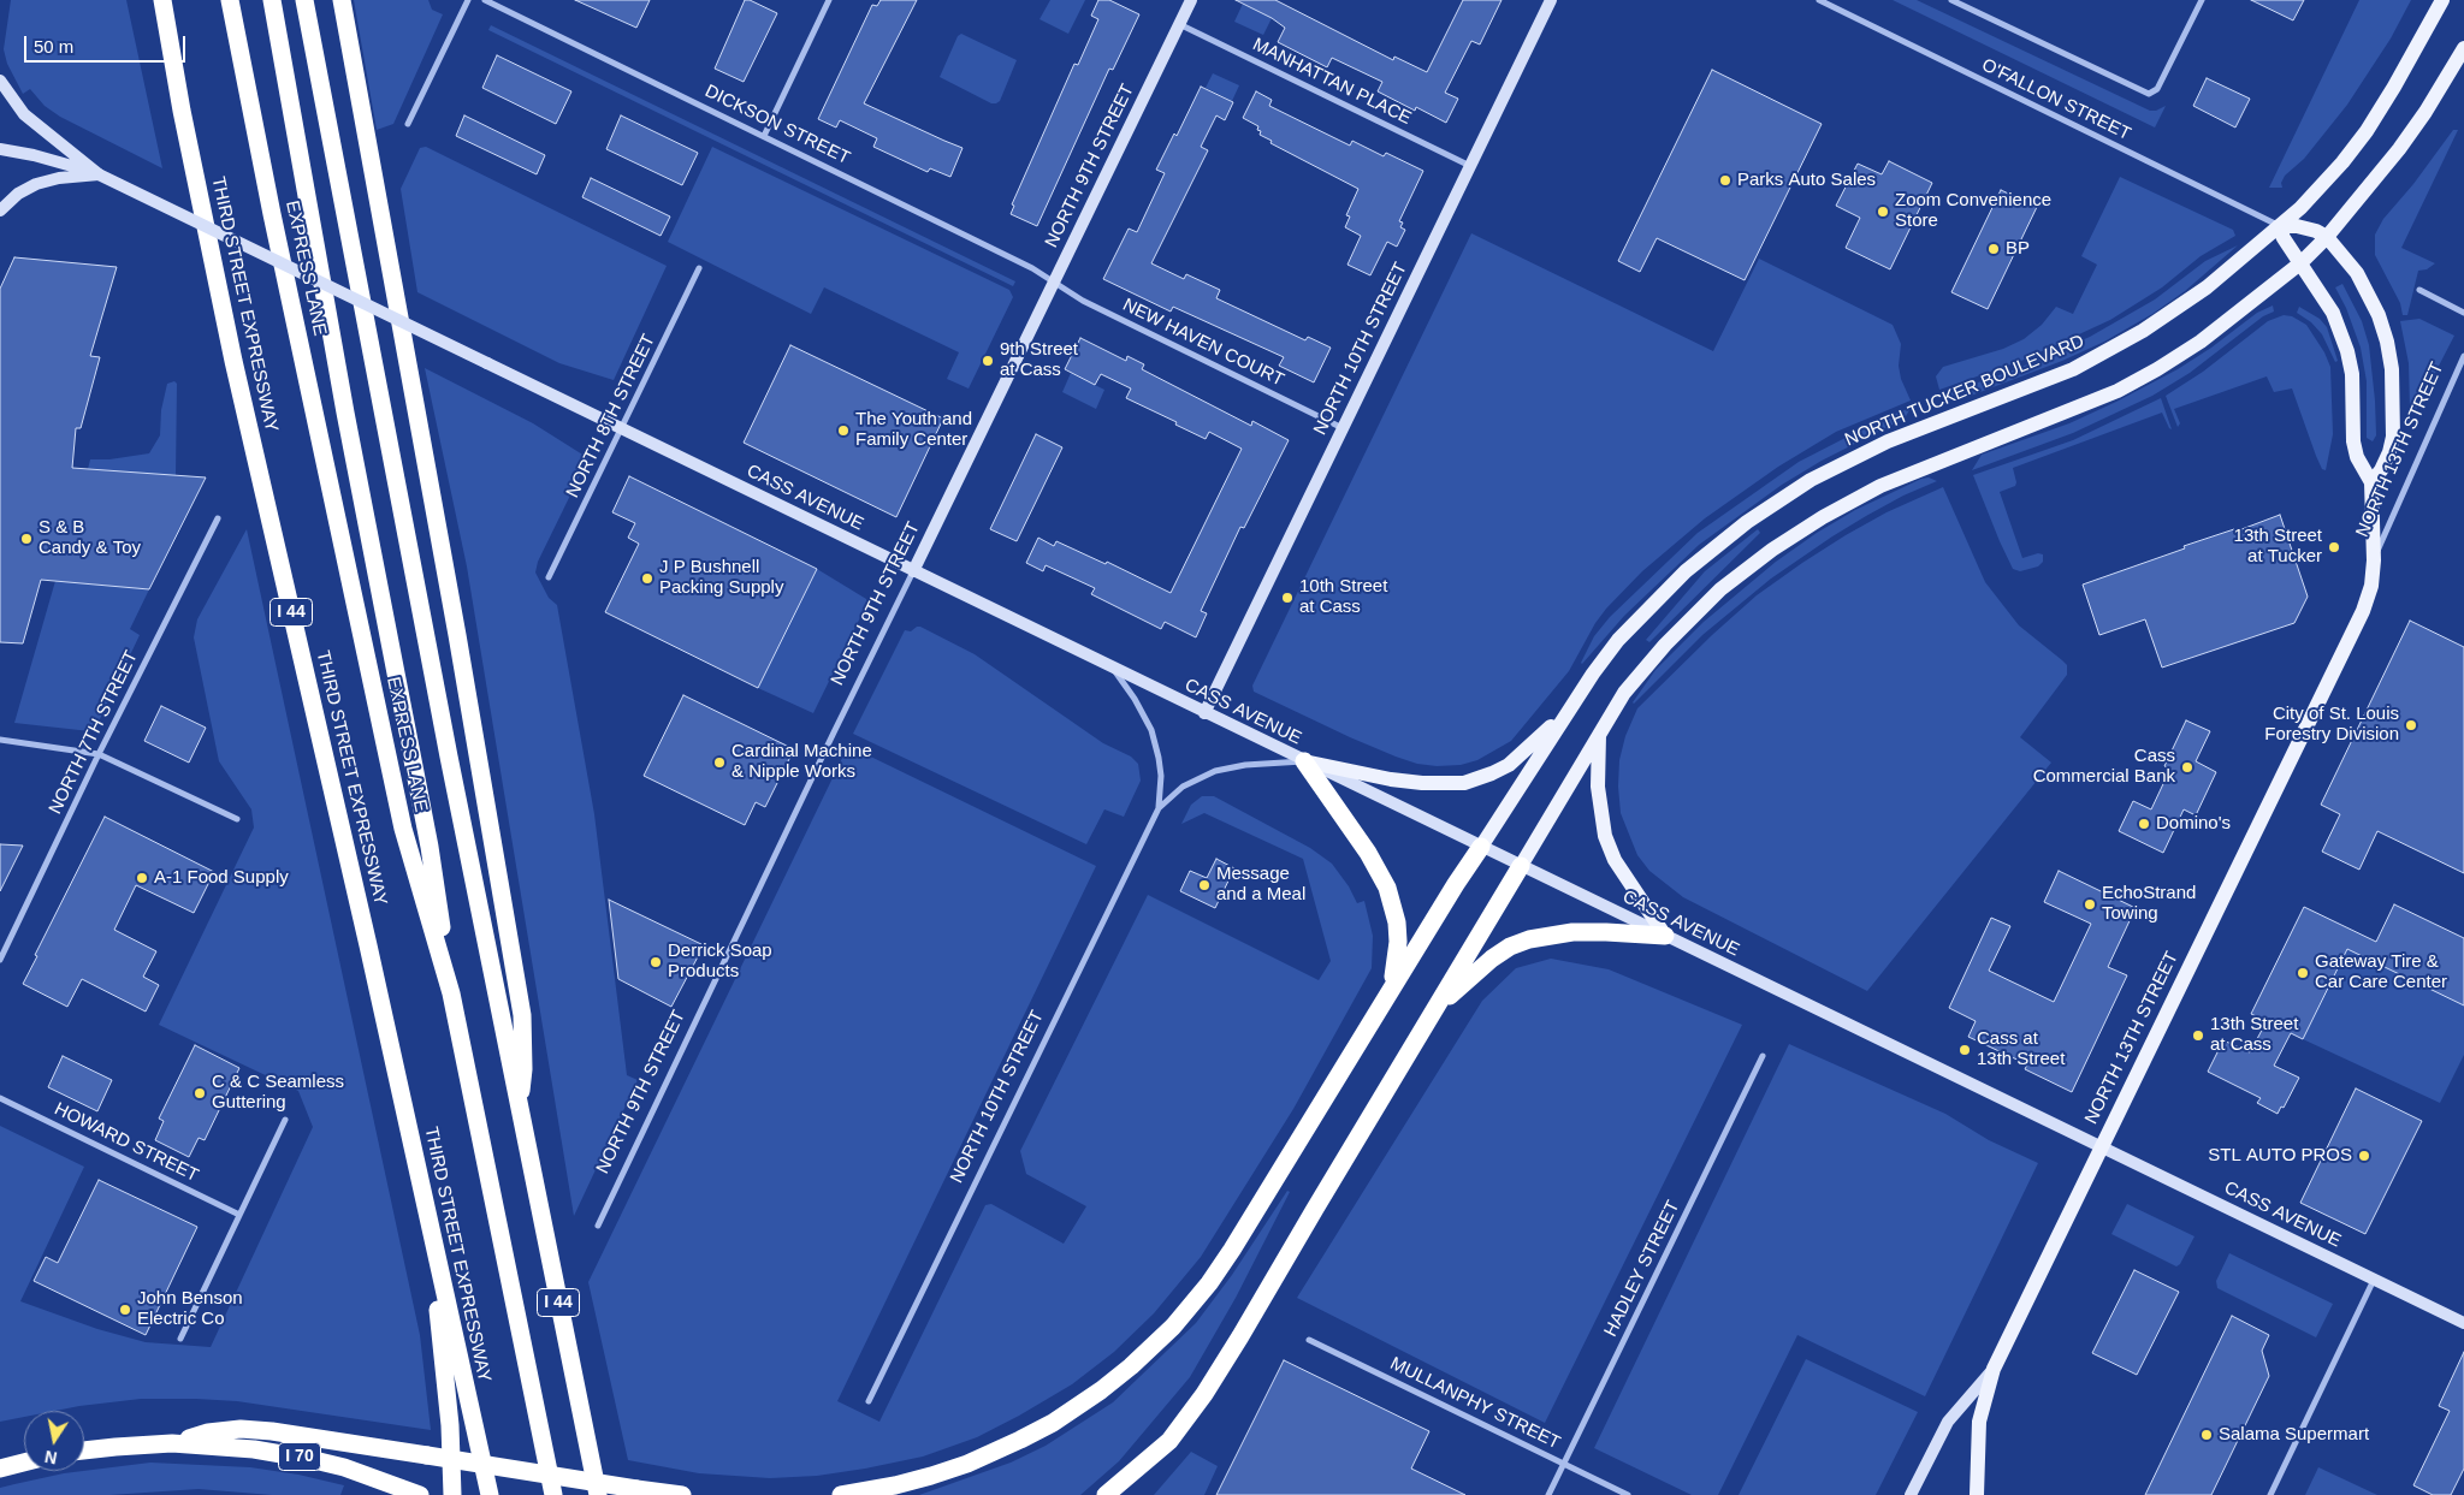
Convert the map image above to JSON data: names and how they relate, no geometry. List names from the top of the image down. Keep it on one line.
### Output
{"streets":{"highway":["EXPRESS LANE","THIRD STREET EXPRESSWAY","I 44","I 70"],"main road":["NORTH 9TH STREET","NORTH 10TH STREET","NORTH TUCKER BOULEVARD","NORTH 13TH STREET","CASS AVENUE"],"street":["MANHATTAN PLACE","O'FALLON STREET","DICKSON STREET","NEW HAVEN COURT","NORTH 8TH STREET","NORTH 7TH STREET","HOWARD STREET","HADLEY STREET","MULLANPHY STREET"]},"crossings":[["MANHATTAN PLACE","NORTH 9TH STREET"],["MANHATTAN PLACE","NORTH 10TH STREET"],["O'FALLON STREET","NORTH TUCKER BOULEVARD"],["O'FALLON STREET","NORTH 13TH STREET"],["DICKSON STREET","NORTH 9TH STREET"],["DICKSON STREET","NEW HAVEN COURT"],["NORTH 9TH STREET","NEW HAVEN COURT"],["NORTH 9TH STREET","CASS AVENUE"],["NEW HAVEN COURT","NORTH 10TH STREET"],["NORTH 10TH STREET","CASS AVENUE"],["NORTH TUCKER BOULEVARD","NORTH 13TH STREET"],["NORTH TUCKER BOULEVARD","CASS AVENUE"],["NORTH 8TH STREET","CASS AVENUE"],["NORTH 13TH STREET","CASS AVENUE"],["HADLEY STREET","MULLANPHY STREET"]],"places":["Parks Auto Sales","Zoom Convenience Store","BP","9th Street at Cass","The Youth and Family Center","S & B Candy & Toy","13th Street at Tucker","J P Bushnell Packing Supply","10th Street at Cass","City of St. Louis Forestry Division","Cardinal Machine & Nipple Works","Cass Commercial Bank","Domino's","A-1 Food Supply","Message and a Meal","EchoStrand Towing","Derrick Soap Products","Gateway Tire & Car Care Center","13th Street at Cass","Cass at 13th Street","C & C Seamless Guttering","STL AUTO PROS","John Benson Electric Co","Salama Supermart"],"scale_bar":"50 m","north":"bottom"}
